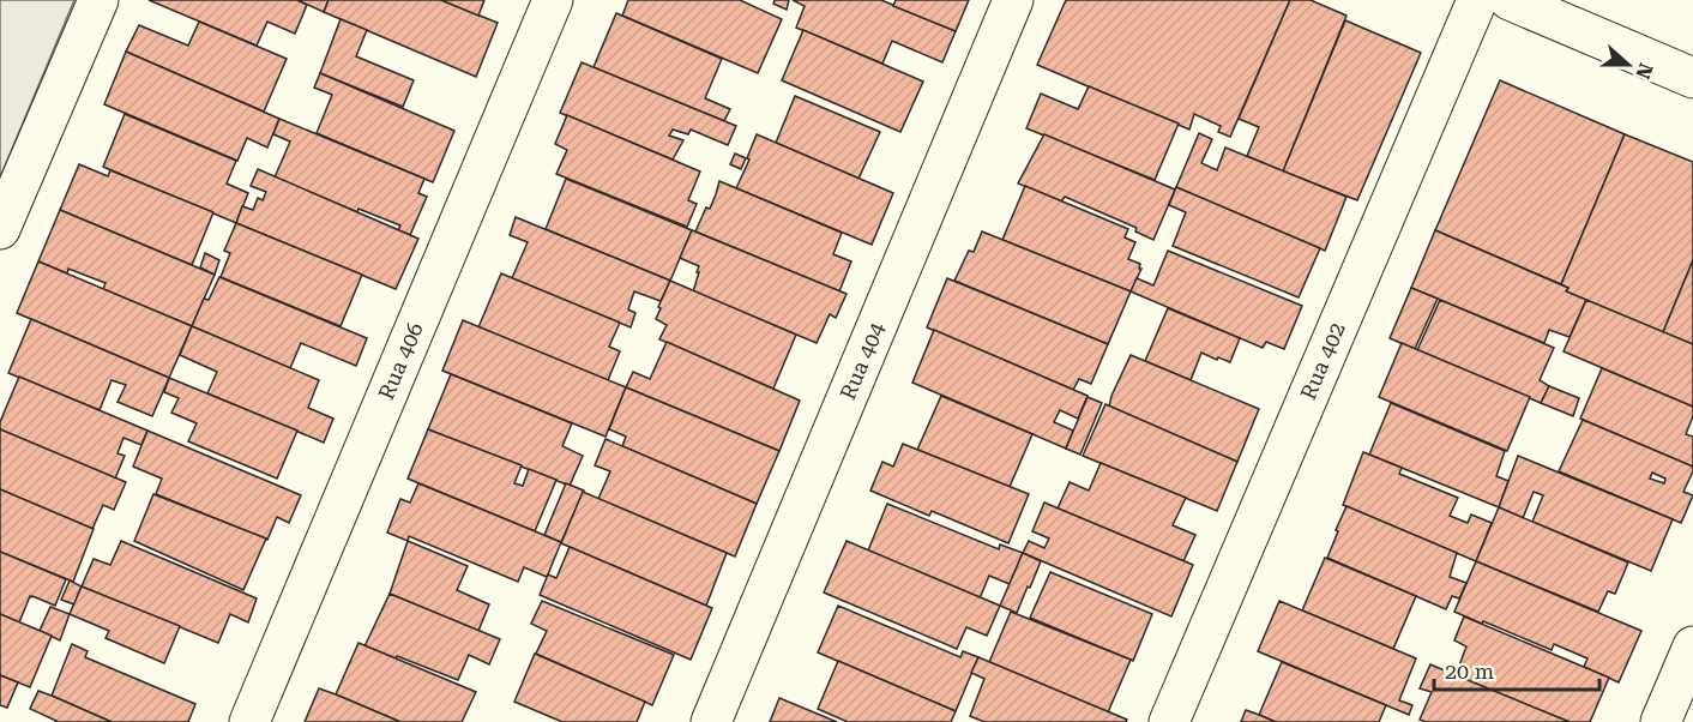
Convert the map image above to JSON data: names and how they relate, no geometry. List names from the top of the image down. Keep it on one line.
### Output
{"streets":{"street":["Rua 406","Rua 404","Rua 402"]},"scale_bar":"20 m","north":"right"}
